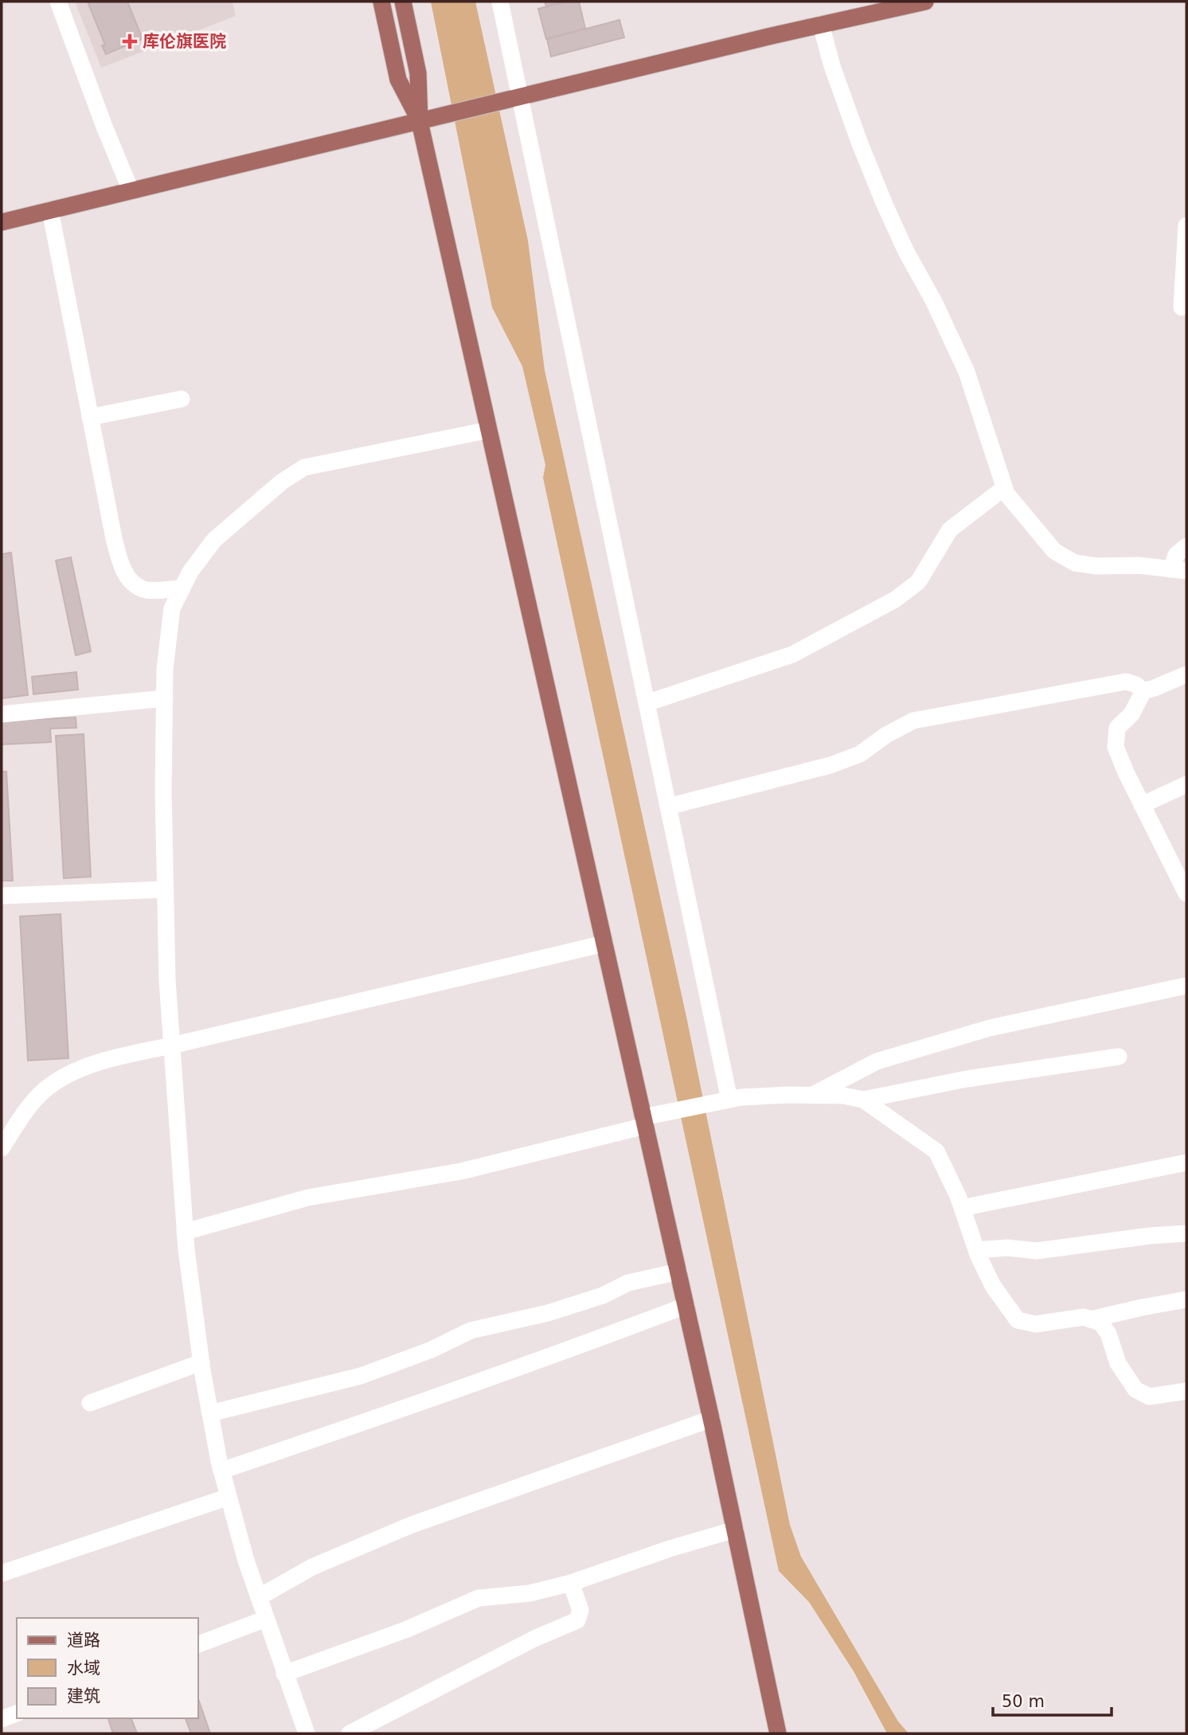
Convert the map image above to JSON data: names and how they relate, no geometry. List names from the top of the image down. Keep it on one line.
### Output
{"places":{"health":["库伦旗医院"]},"legend":["道路","水域","建筑"],"scale_bar":"50 m"}
